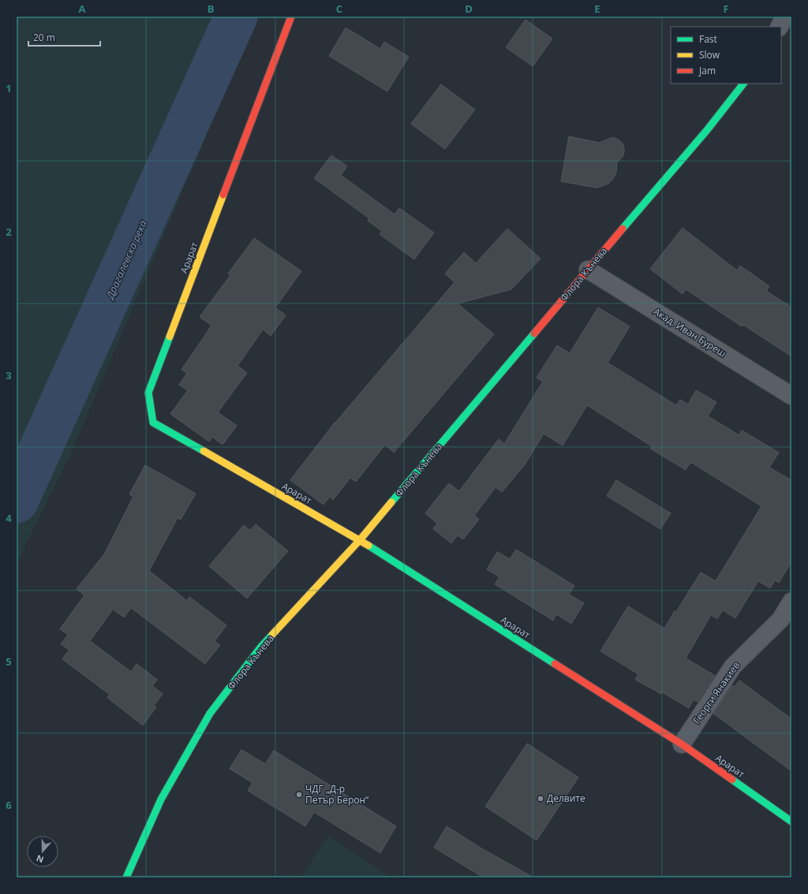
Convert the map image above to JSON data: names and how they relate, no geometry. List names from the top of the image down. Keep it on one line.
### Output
{"streets":{"street":["Арарат","Флора Кънева","Акад. Иван Буреш","Георги Янакиев"]},"crossings":[["Арарат","Флора Кънева"],["Арарат","Георги Янакиев"],["Флора Кънева","Акад. Иван Буреш"]],"water":["Драгалевска река"],"places":["ЧДГ „Д-р Петър Берон“","Делвите"],"legend":["Fast","Slow","Jam"],"scale_bar":"20 m","north":"bottom","grid":{"columns":["A","B","C","D","E","F"],"rows":["1","2","3","4","5","6"]}}
